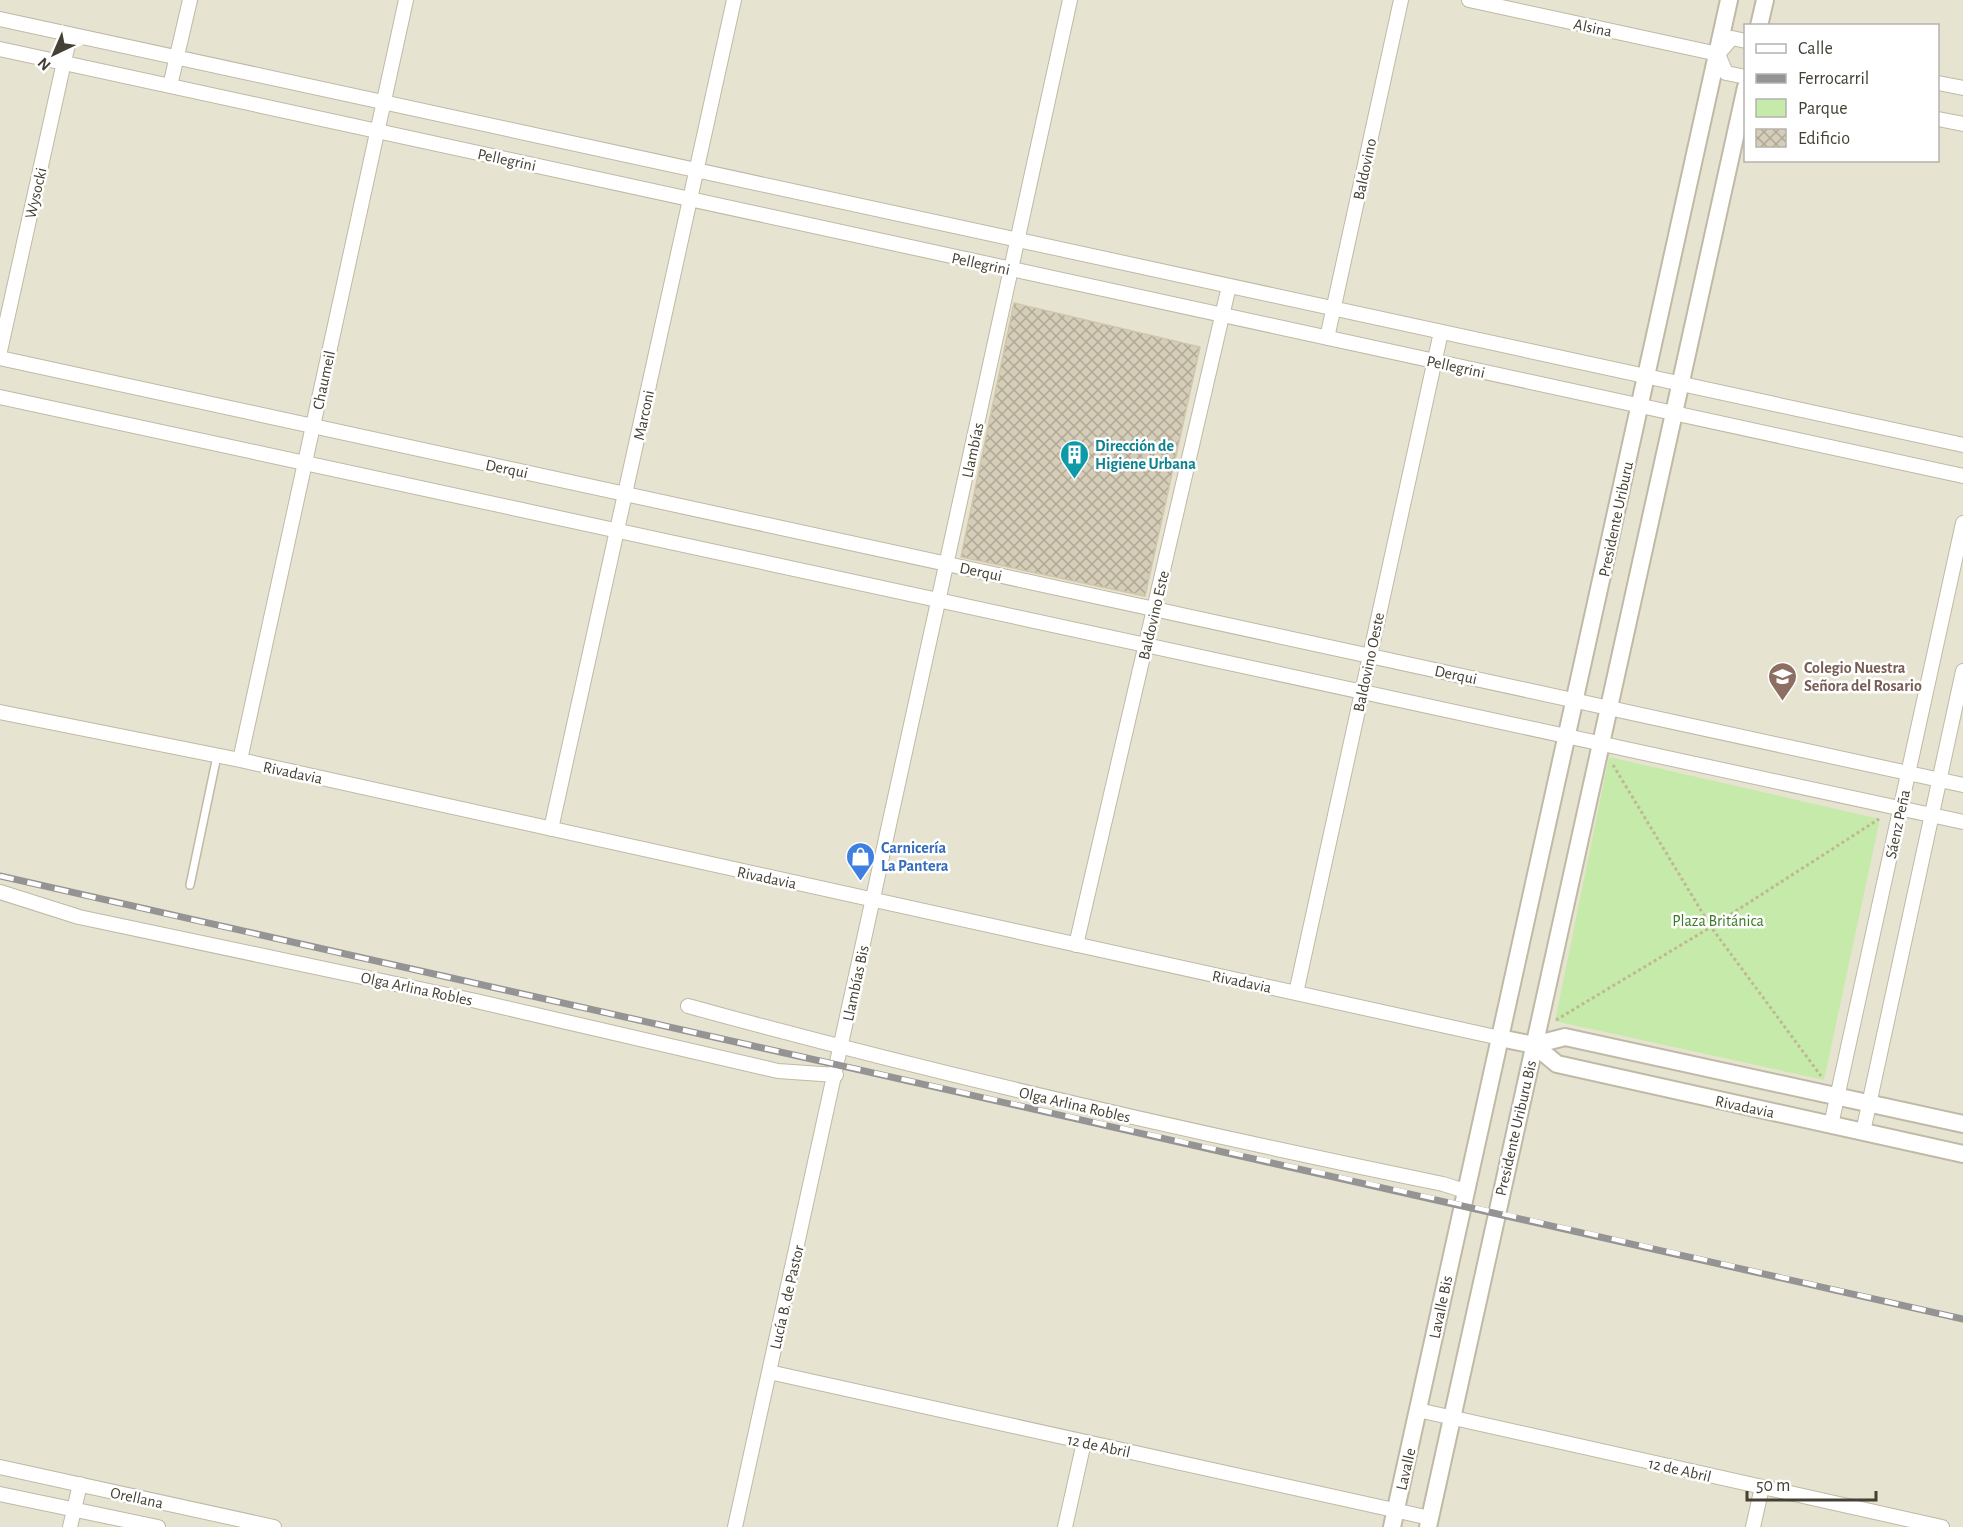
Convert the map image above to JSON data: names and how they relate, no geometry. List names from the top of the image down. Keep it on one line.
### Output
{"streets":{"street":["Alsina","Pellegrini","Baldovino","Wysocki","Chaumeil","Marconi","Llambías","Derqui","Presidente Uriburu","Baldovino Este","Baldovino Oeste","Rivadavia","Sáenz Peña","Llambías Bis","Olga Arlina Robles","Presidente Uriburu Bis","Lucía B. de Pastor","Lavalle Bis","12 de Abril","Lavalle","Orellana"]},"crossings":[["Alsina","Presidente Uriburu"],["Pellegrini","Baldovino"],["Pellegrini","Wysocki"],["Pellegrini","Chaumeil"],["Pellegrini","Marconi"],["Pellegrini","Llambías"],["Pellegrini","Presidente Uriburu"],["Pellegrini","Baldovino Este"],["Pellegrini","Baldovino Oeste"],["Chaumeil","Derqui"],["Chaumeil","Rivadavia"],["Marconi","Derqui"],["Marconi","Rivadavia"],["Llambías","Derqui"],["Llambías","Rivadavia"],["Llambías","Llambías Bis"],["Derqui","Presidente Uriburu"],["Derqui","Baldovino Este"],["Derqui","Baldovino Oeste"],["Derqui","Sáenz Peña"],["Presidente Uriburu","Rivadavia"],["Presidente Uriburu","Presidente Uriburu Bis"],["Baldovino Este","Rivadavia"],["Baldovino Oeste","Rivadavia"],["Rivadavia","Sáenz Peña"],["Rivadavia","Llambías Bis"],["Rivadavia","Presidente Uriburu Bis"],["Llambías Bis","Olga Arlina Robles"],["Llambías Bis","Lucía B. de Pastor"],["Olga Arlina Robles","Lucía B. de Pastor"],["Olga Arlina Robles","Lavalle Bis"],["Presidente Uriburu Bis","12 de Abril"],["Lucía B. de Pastor","12 de Abril"],["Lavalle Bis","12 de Abril"],["Lavalle Bis","Lavalle"],["12 de Abril","Lavalle"]],"parks":["Plaza Británica"],"places":{"building":["Dirección de Higiene Urbana"],"school or university":["Colegio Nuestra Señora del Rosario"],"shop":["Carnicería La Pantera"]},"legend":["Calle","Ferrocarril","Parque","Edificio"],"scale_bar":"50 m","north":"bottom left"}
